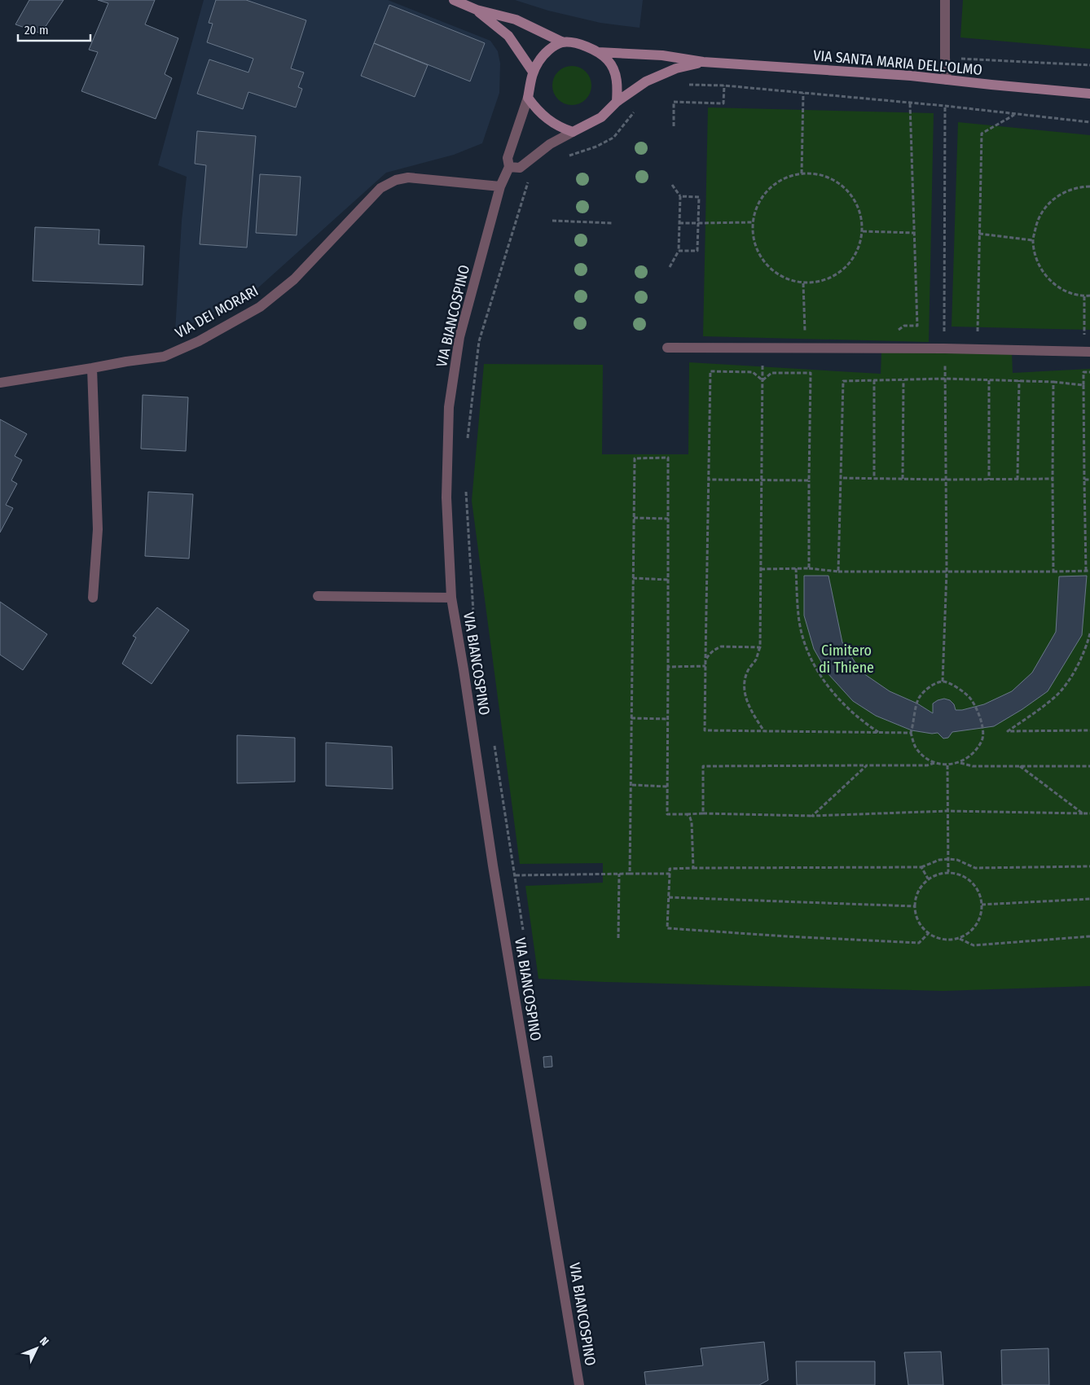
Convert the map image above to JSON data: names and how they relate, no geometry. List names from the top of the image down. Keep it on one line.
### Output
{"streets":{"main road":["VIA SANTA MARIA DELL'OLMO"],"street":["VIA DEI MORARI","VIA BIANCOSPINO"]},"crossings":[["VIA SANTA MARIA DELL'OLMO","VIA BIANCOSPINO"],["VIA DEI MORARI","VIA BIANCOSPINO"]],"parks":["Cimitero di Thiene"],"scale_bar":"20 m","north":"top right"}
